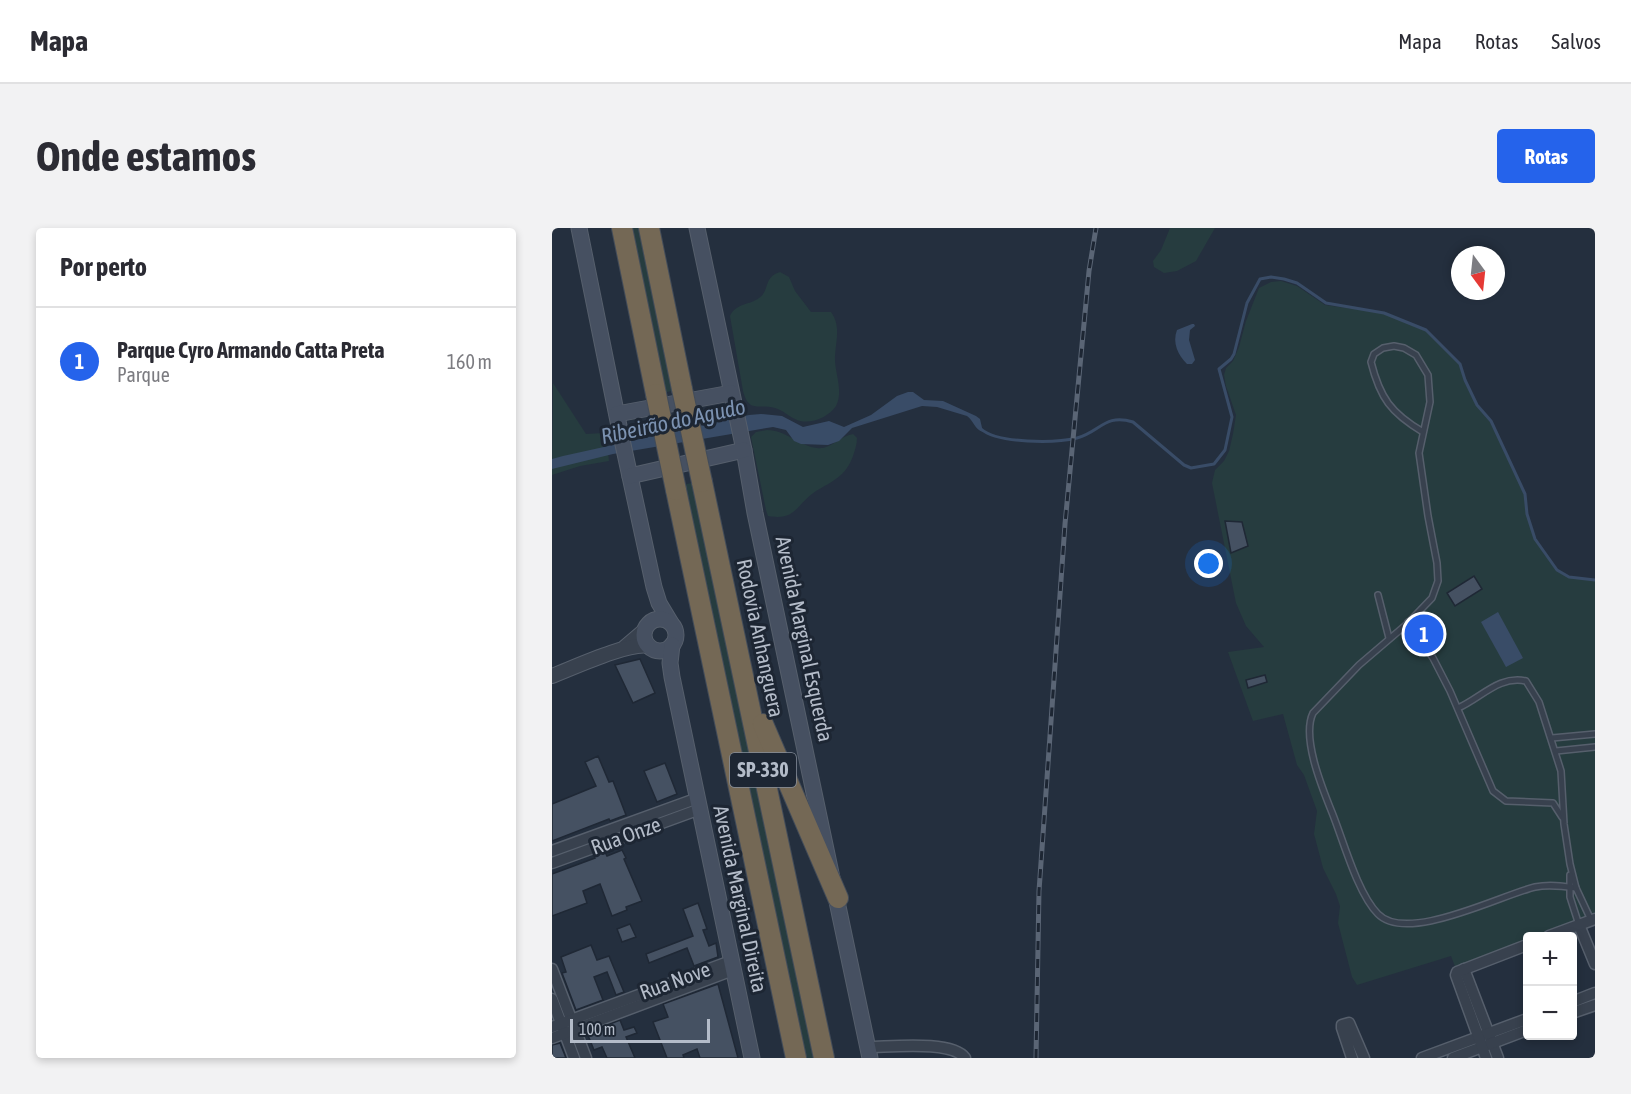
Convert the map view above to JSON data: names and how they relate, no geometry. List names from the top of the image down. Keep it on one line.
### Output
{"streets":{"highway":["Rodovia Anhanguera","SP-330"],"main road":["Avenida Marginal Esquerda","Avenida Marginal Direita"],"street":["Rua Onze","Rua Nove"]},"crossings":[["Rua Onze","Avenida Marginal Direita"],["Avenida Marginal Direita","Rua Nove"]],"water":["Ribeirão do Agudo"],"scale_bar":"100 m","north":"bottom","page":{"header":"Mapa","nav":["Mapa","Rotas","Salvos"],"buttons":"Rotas","title":"Onde estamos","heading":"Por perto","list":[{"mark":"1","name":"Parque Cyro Armando Catta Preta","note":"Parque","value":"160 m"}],"pins":"1","map_buttons":["+","−"],"scale":"100 m"}}
